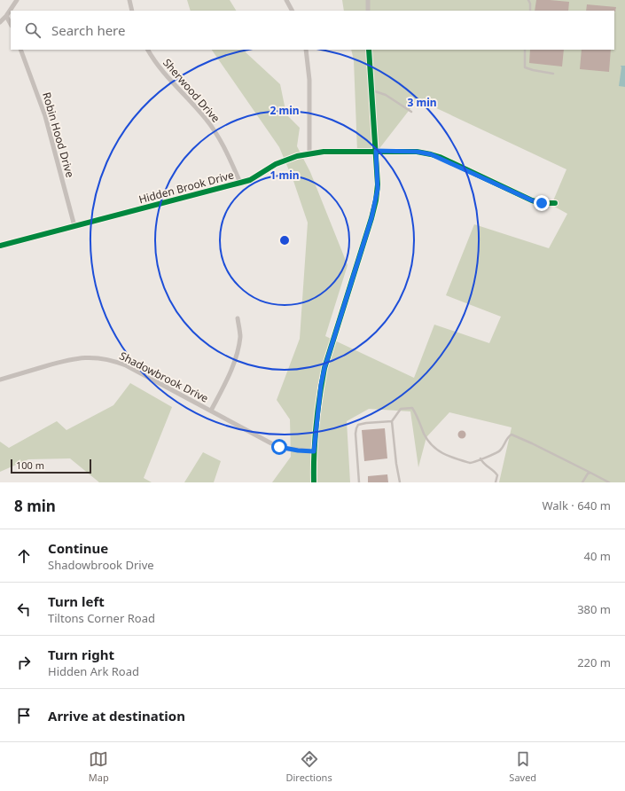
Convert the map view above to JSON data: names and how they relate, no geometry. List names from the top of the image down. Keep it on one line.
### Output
{"streets":{"street":["Sherwood Drive","Robin Hood Drive","Hidden Brook Drive","Shadowbrook Drive"]},"crossings":[["Sherwood Drive","Hidden Brook Drive"],["Robin Hood Drive","Hidden Brook Drive"]],"scale_bar":"100 m","page":{"search":"Search here","scale":"100 m","heading":["8 min","Walk · 640 m"],"list":[["Continue","Shadowbrook Drive","40 m"],["Turn left","Tiltons Corner Road","380 m"],["Turn right","Hidden Ark Road","220 m"],"Arrive at destination"],"nav":["Map","Directions","Saved"]},"rings":["3 min","2 min","1 min"]}
